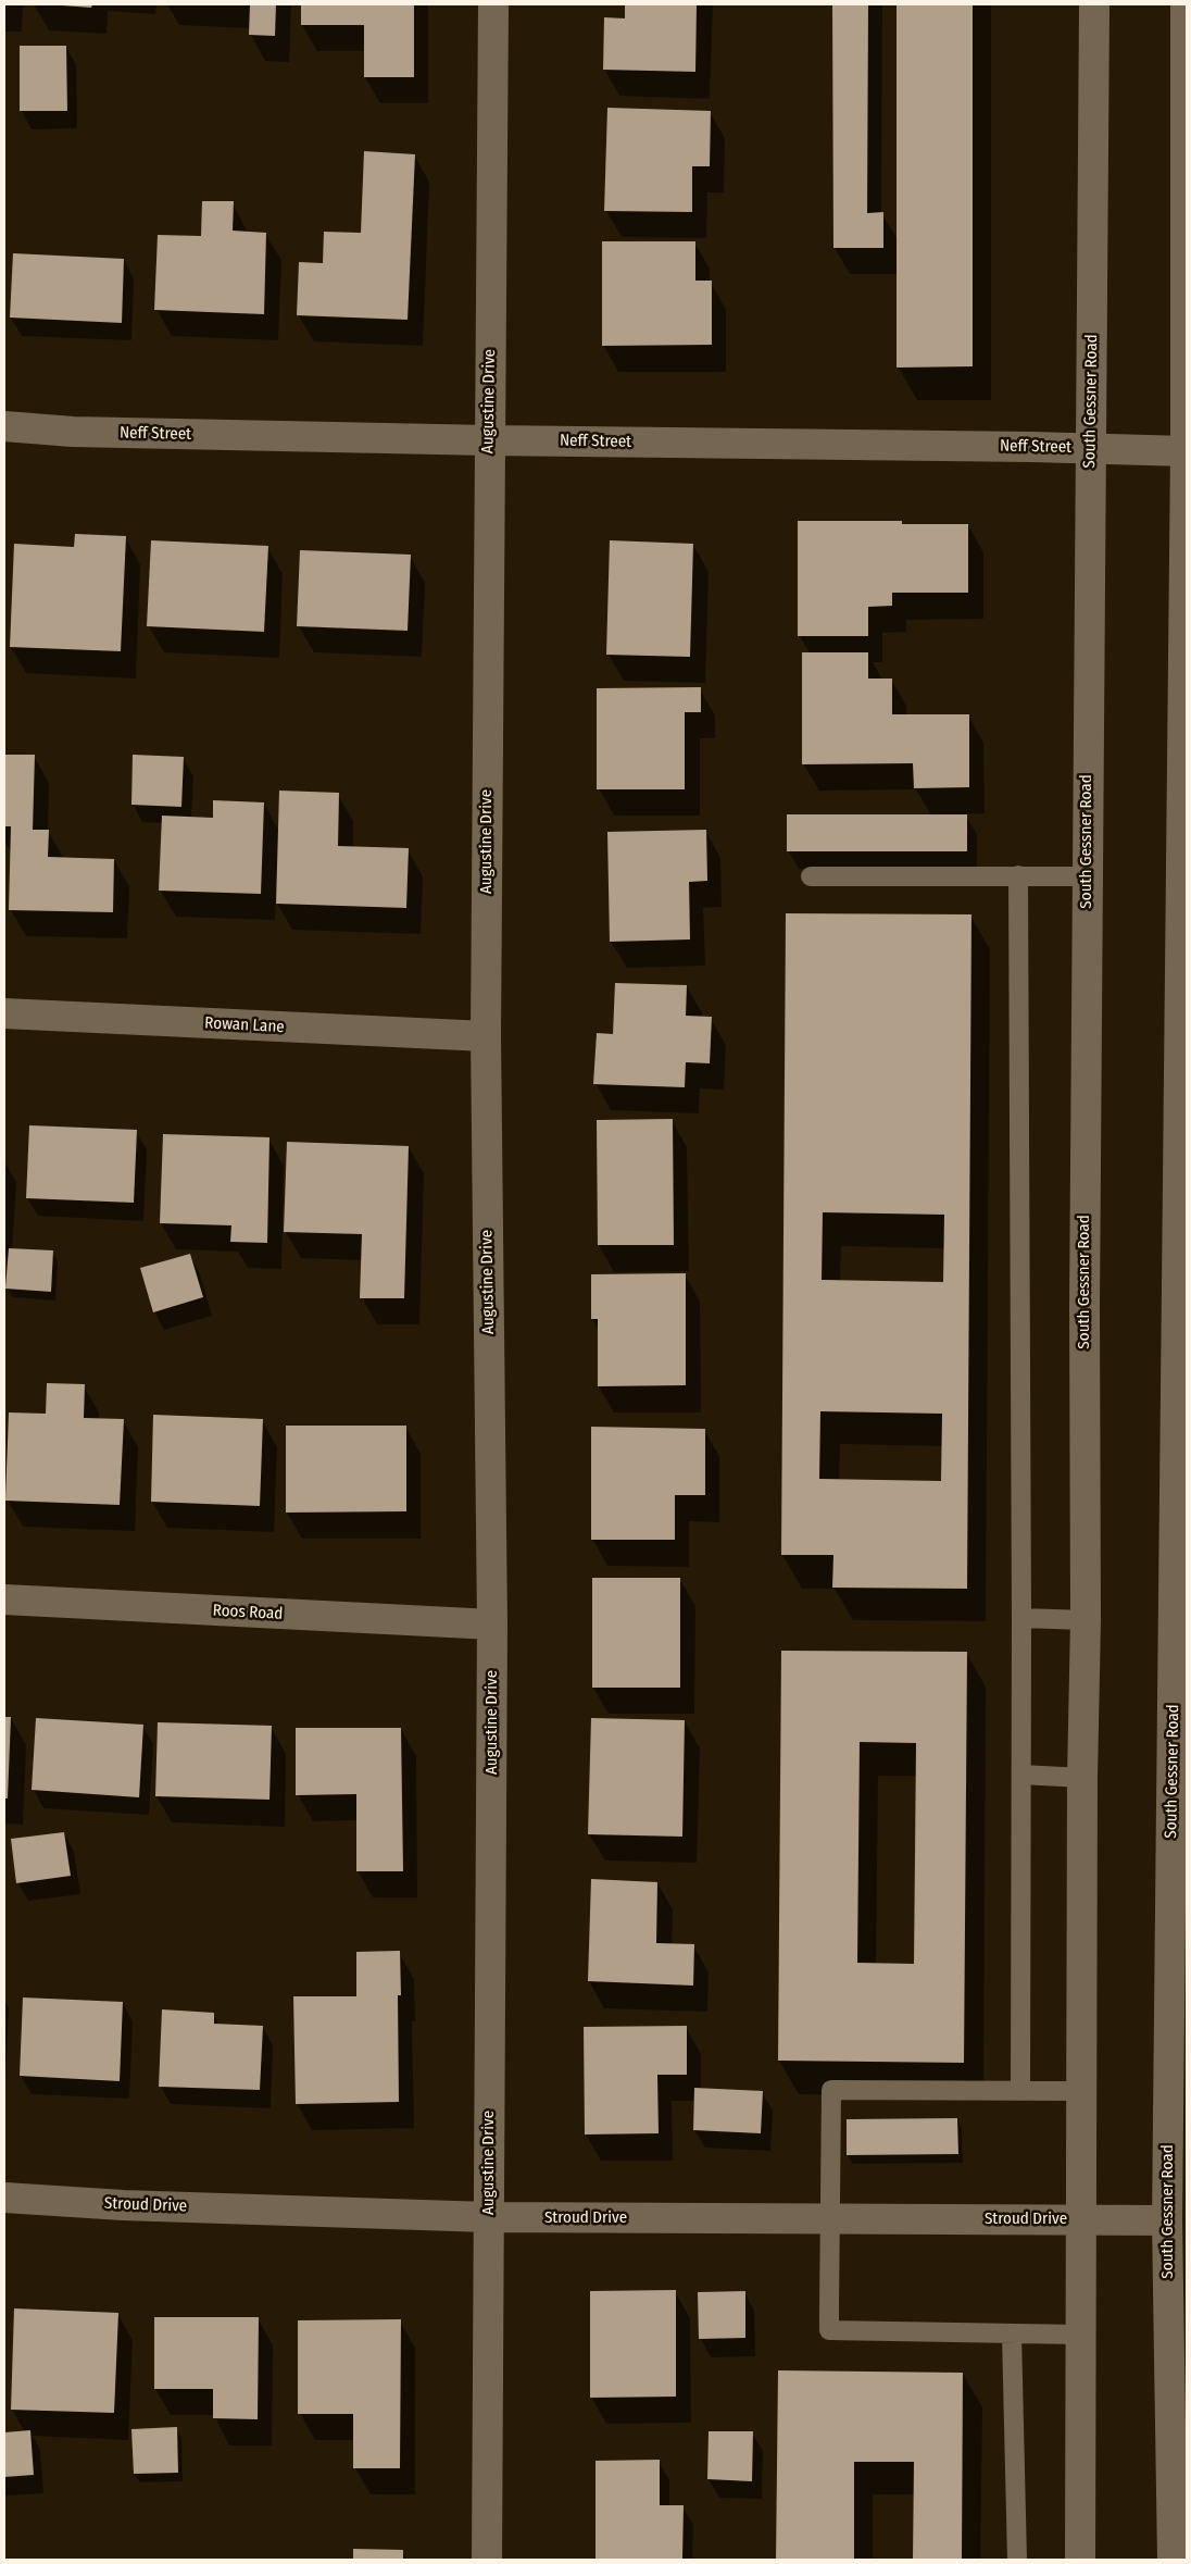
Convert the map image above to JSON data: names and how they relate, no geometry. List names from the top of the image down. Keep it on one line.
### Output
{"streets":{"street":["Augustine Drive","South Gessner Road","Neff Street","Rowan Lane","Roos Road","Stroud Drive"]},"crossings":[["Augustine Drive","Neff Street"],["Augustine Drive","Rowan Lane"],["Augustine Drive","Roos Road"],["Augustine Drive","Stroud Drive"],["South Gessner Road","Neff Street"],["South Gessner Road","Stroud Drive"]]}
